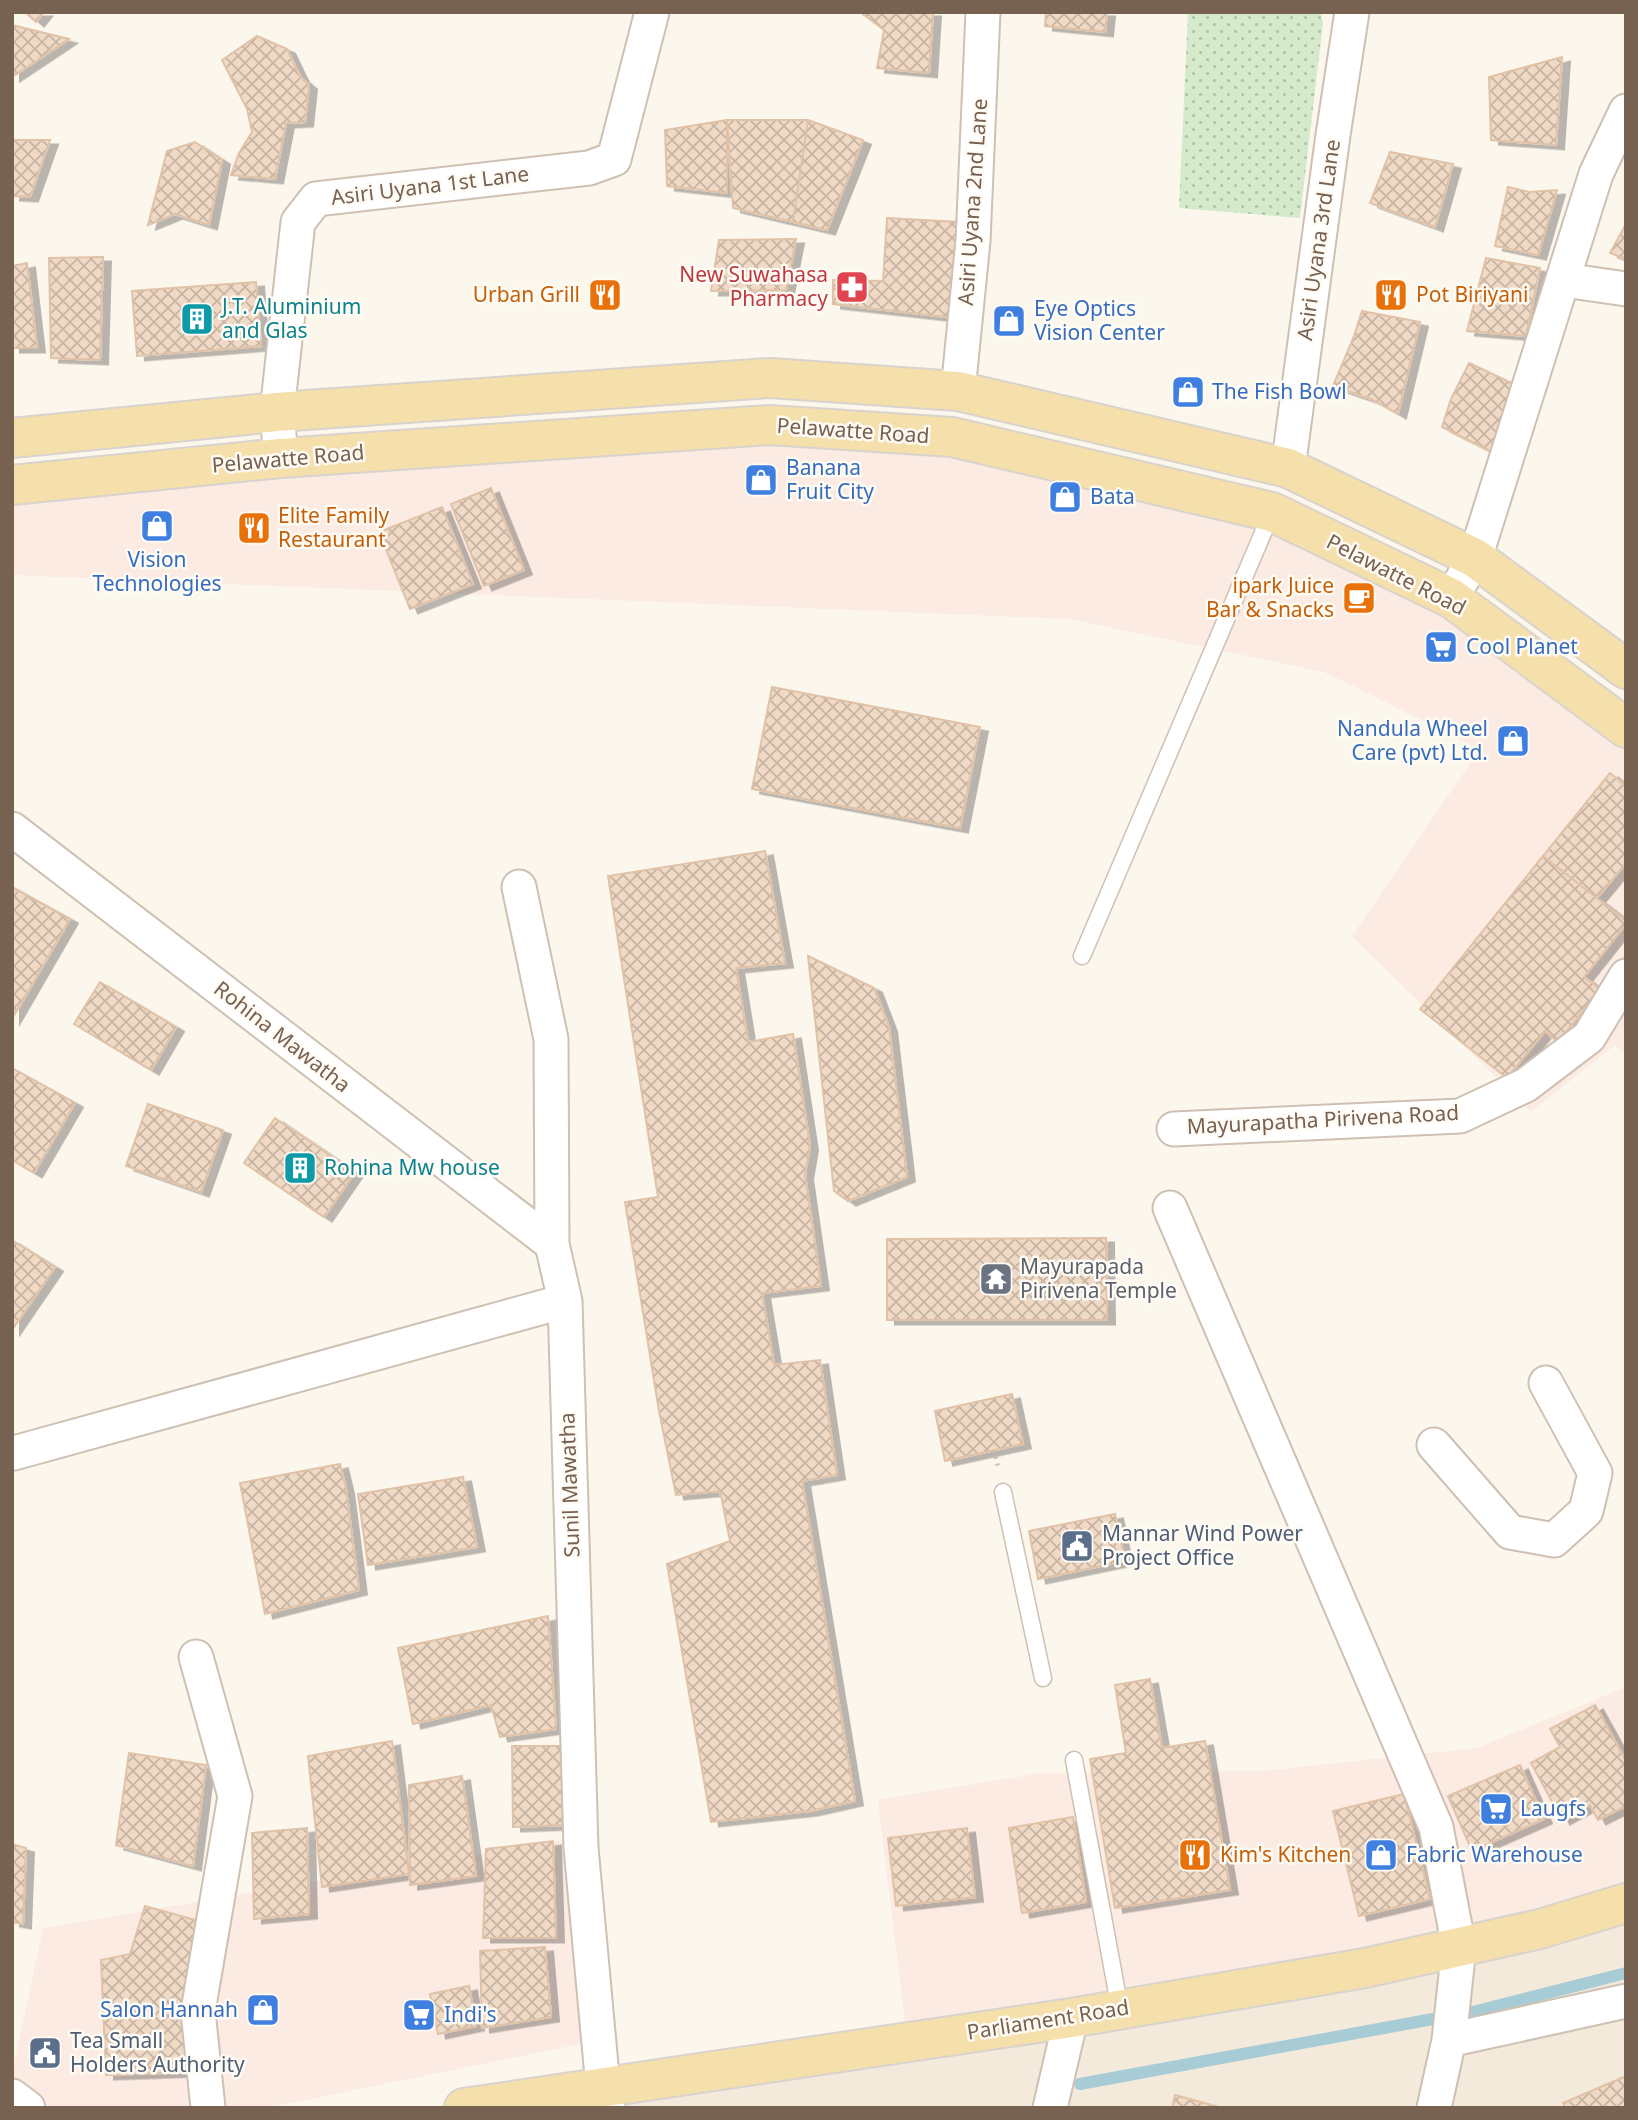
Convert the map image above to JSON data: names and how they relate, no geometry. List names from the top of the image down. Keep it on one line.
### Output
{"streets":{"main road":["Pelawatte Road","Parliament Road"],"street":["Asiri Uyana 1st Lane","Asiri Uyana 2nd Lane","Asiri Uyana 3rd Lane","Rohina Mawatha","Mayurapatha Pirivena Road","Sunil Mawatha"]},"crossings":[["Asiri Uyana 1st Lane","Pelawatte Road"],["Rohina Mawatha","Sunil Mawatha"],["Sunil Mawatha","Parliament Road"]],"places":{"pharmacy":["New Suwahasa Pharmacy"],"restaurant":["Urban Grill","Pot Biriyani","Elite Family Restaurant","Kim's Kitchen"],"building":["J.T. Aluminium and Glas","Rohina Mw house"],"shop":["Eye Optics Vision Center","The Fish Bowl","Banana Fruit City","Bata","Vision Technologies","Nandula Wheel Care (pvt) Ltd.","Fabric Warehouse","Salon Hannah"],"cafe":["ipark Juice Bar & Snacks"],"supermarket":["Cool Planet","Laugfs","Indi's"],"temple":["Mayurapada Pirivena Temple"],"public building":["Mannar Wind Power Project Office","Tea Small Holders Authority"]}}
